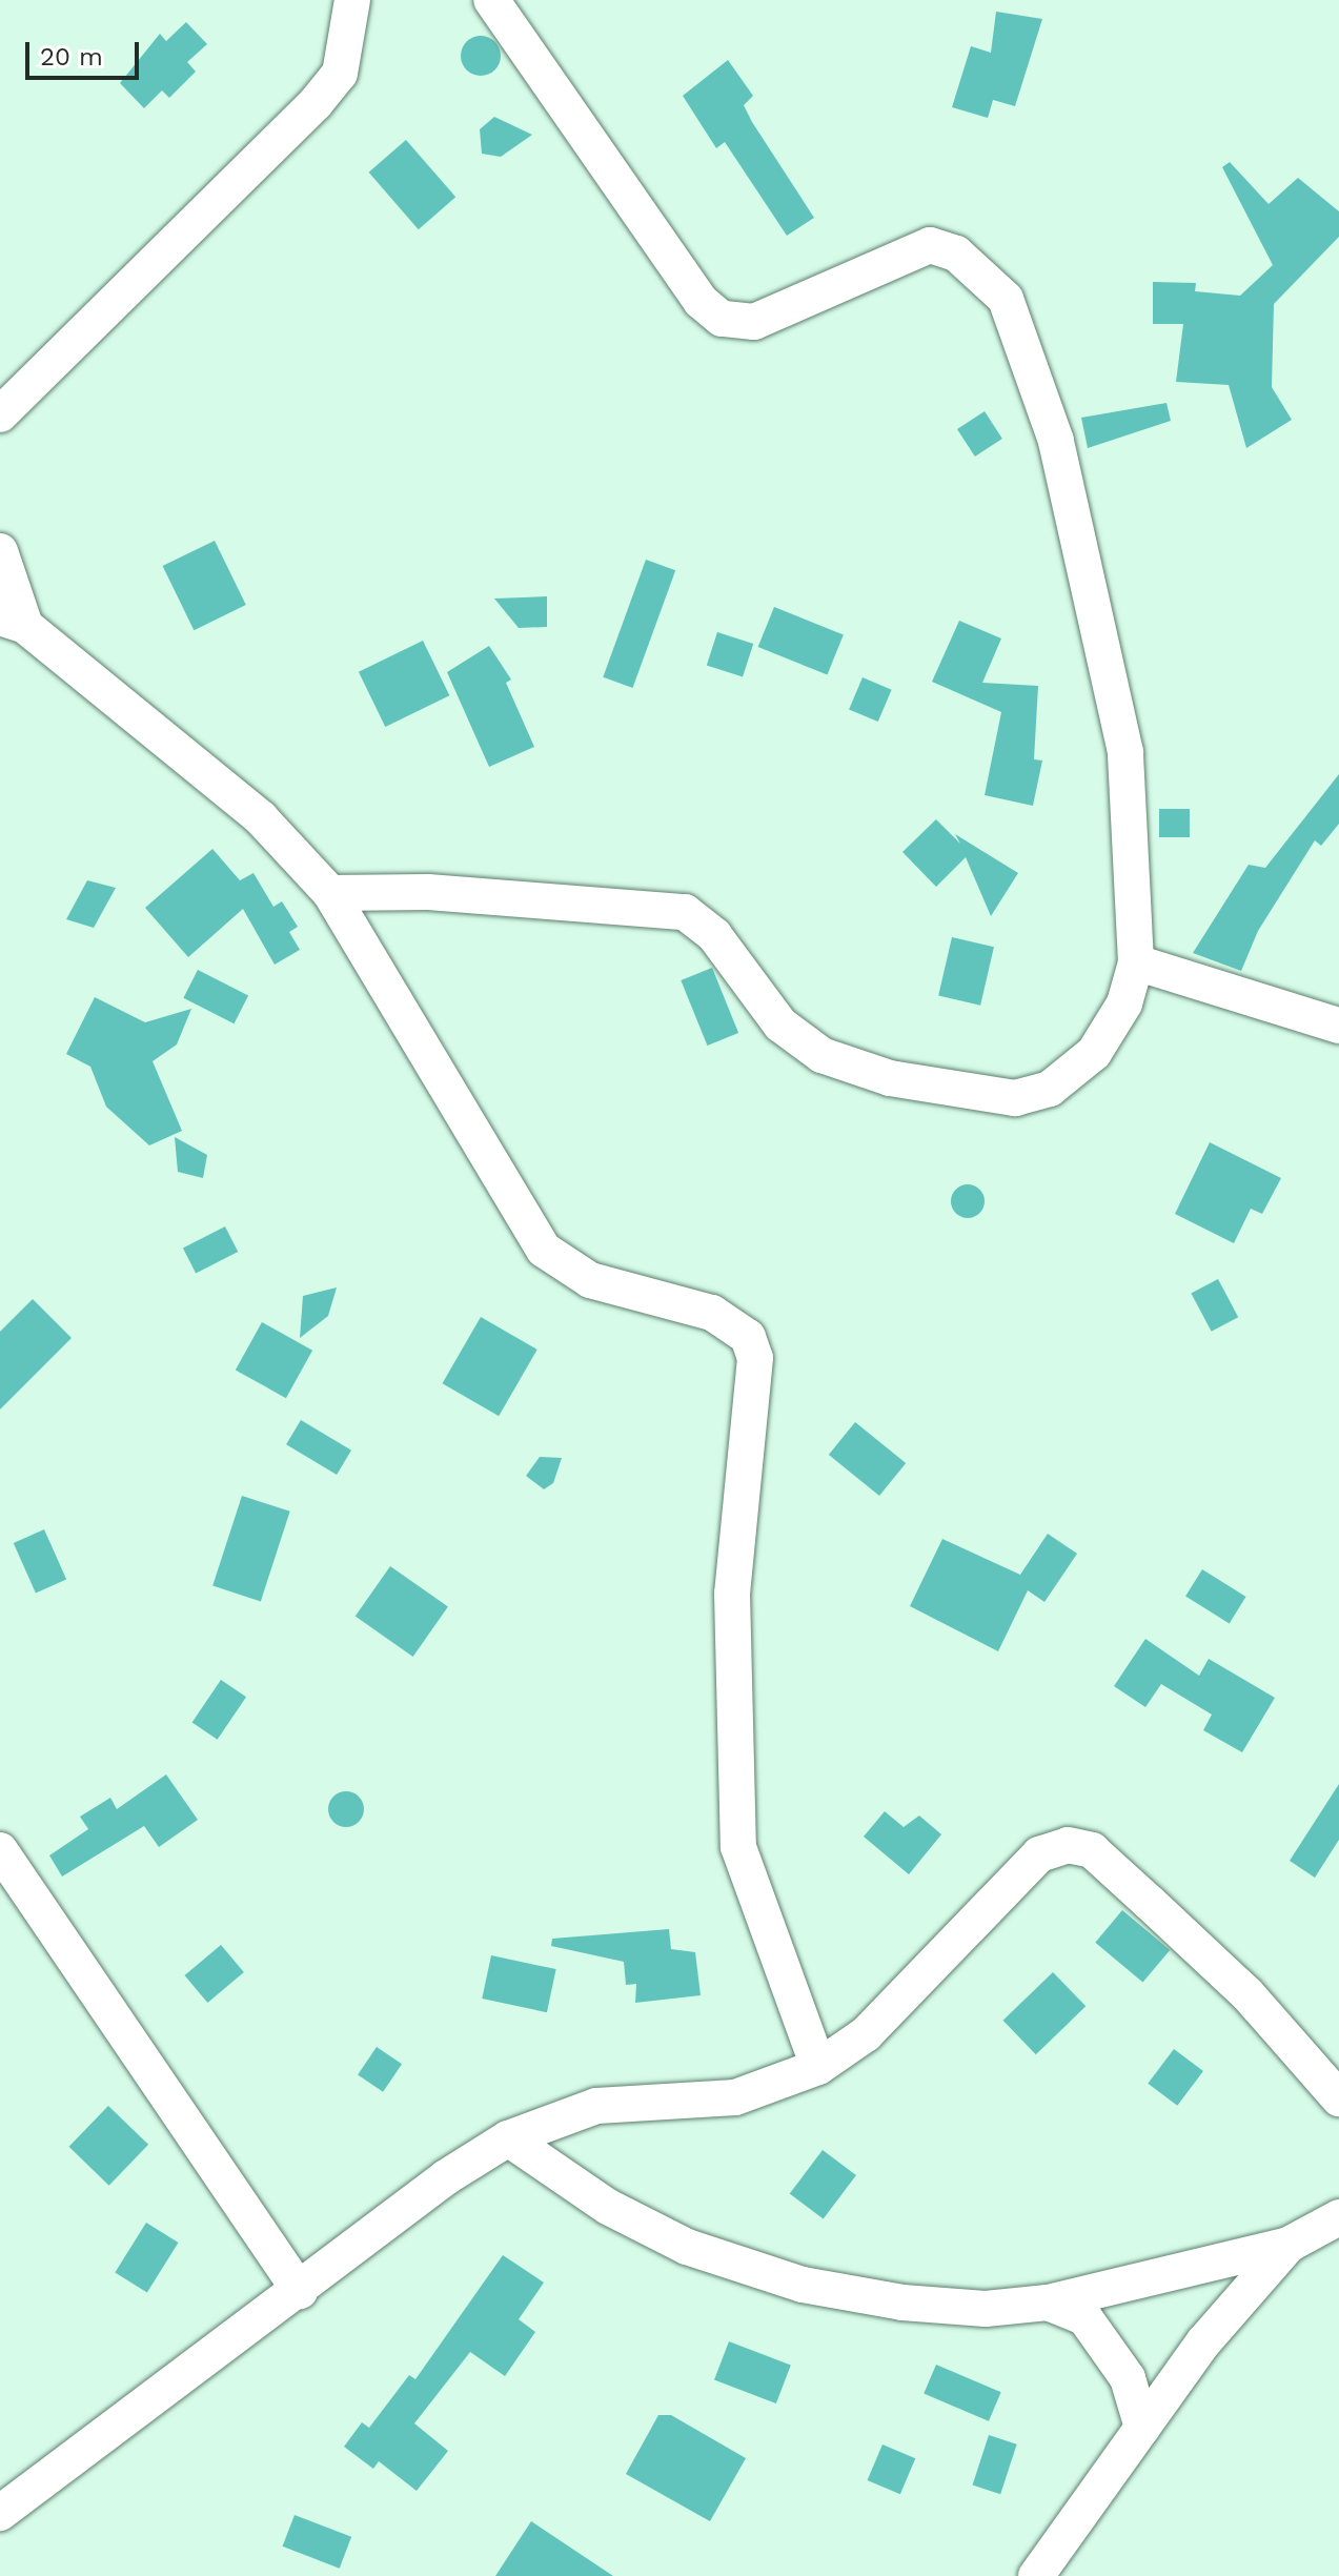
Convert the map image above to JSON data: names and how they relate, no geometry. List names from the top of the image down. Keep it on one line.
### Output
{"scale_bar":"20 m"}
